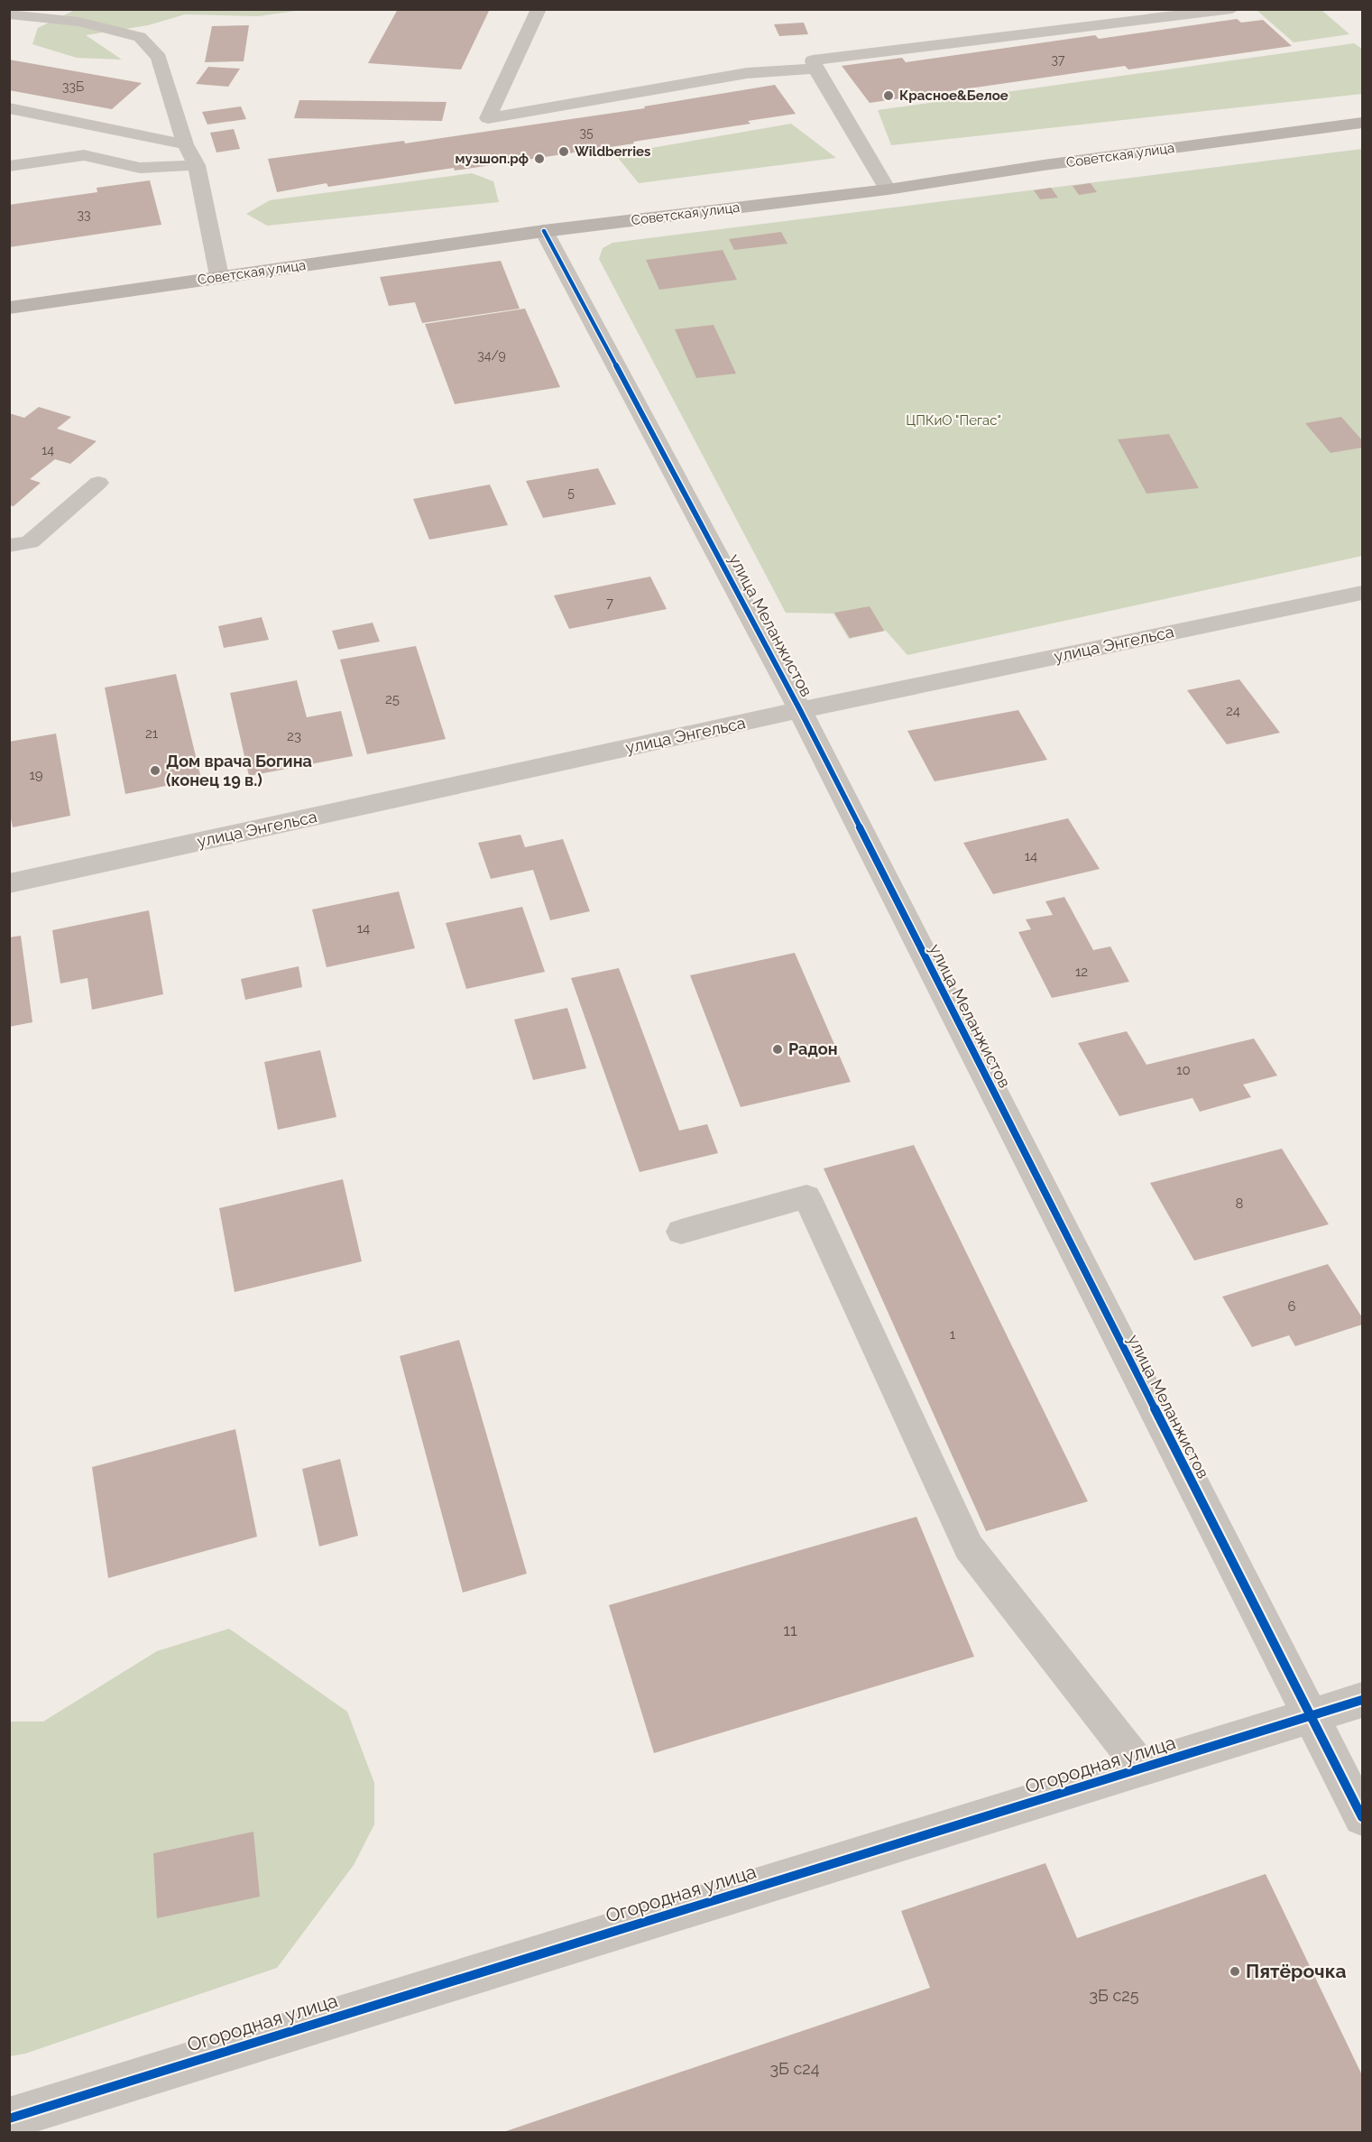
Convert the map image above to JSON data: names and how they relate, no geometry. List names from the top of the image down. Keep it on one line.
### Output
{"streets":{"main road":["Советская улица"],"street":["улица Меланжистов","улица Энгельса","Огородная улица"]},"crossings":[["Советская улица","улица Меланжистов"],["улица Меланжистов","улица Энгельса"],["улица Меланжистов","Огородная улица"]],"parks":["ЦПКиО \"Пегас\""],"places":["Красное&Белое","Wildberries","музшоп.рф","Дом врача Богина (конец 19 в.)","Радон","Пятёрочка"],"house_numbers":["37","33Б","35","33","34/9","14","5","7","25","24","21","23","19","14","14","12","10","8","6","1","11","3Б с25","3Б с24"]}
